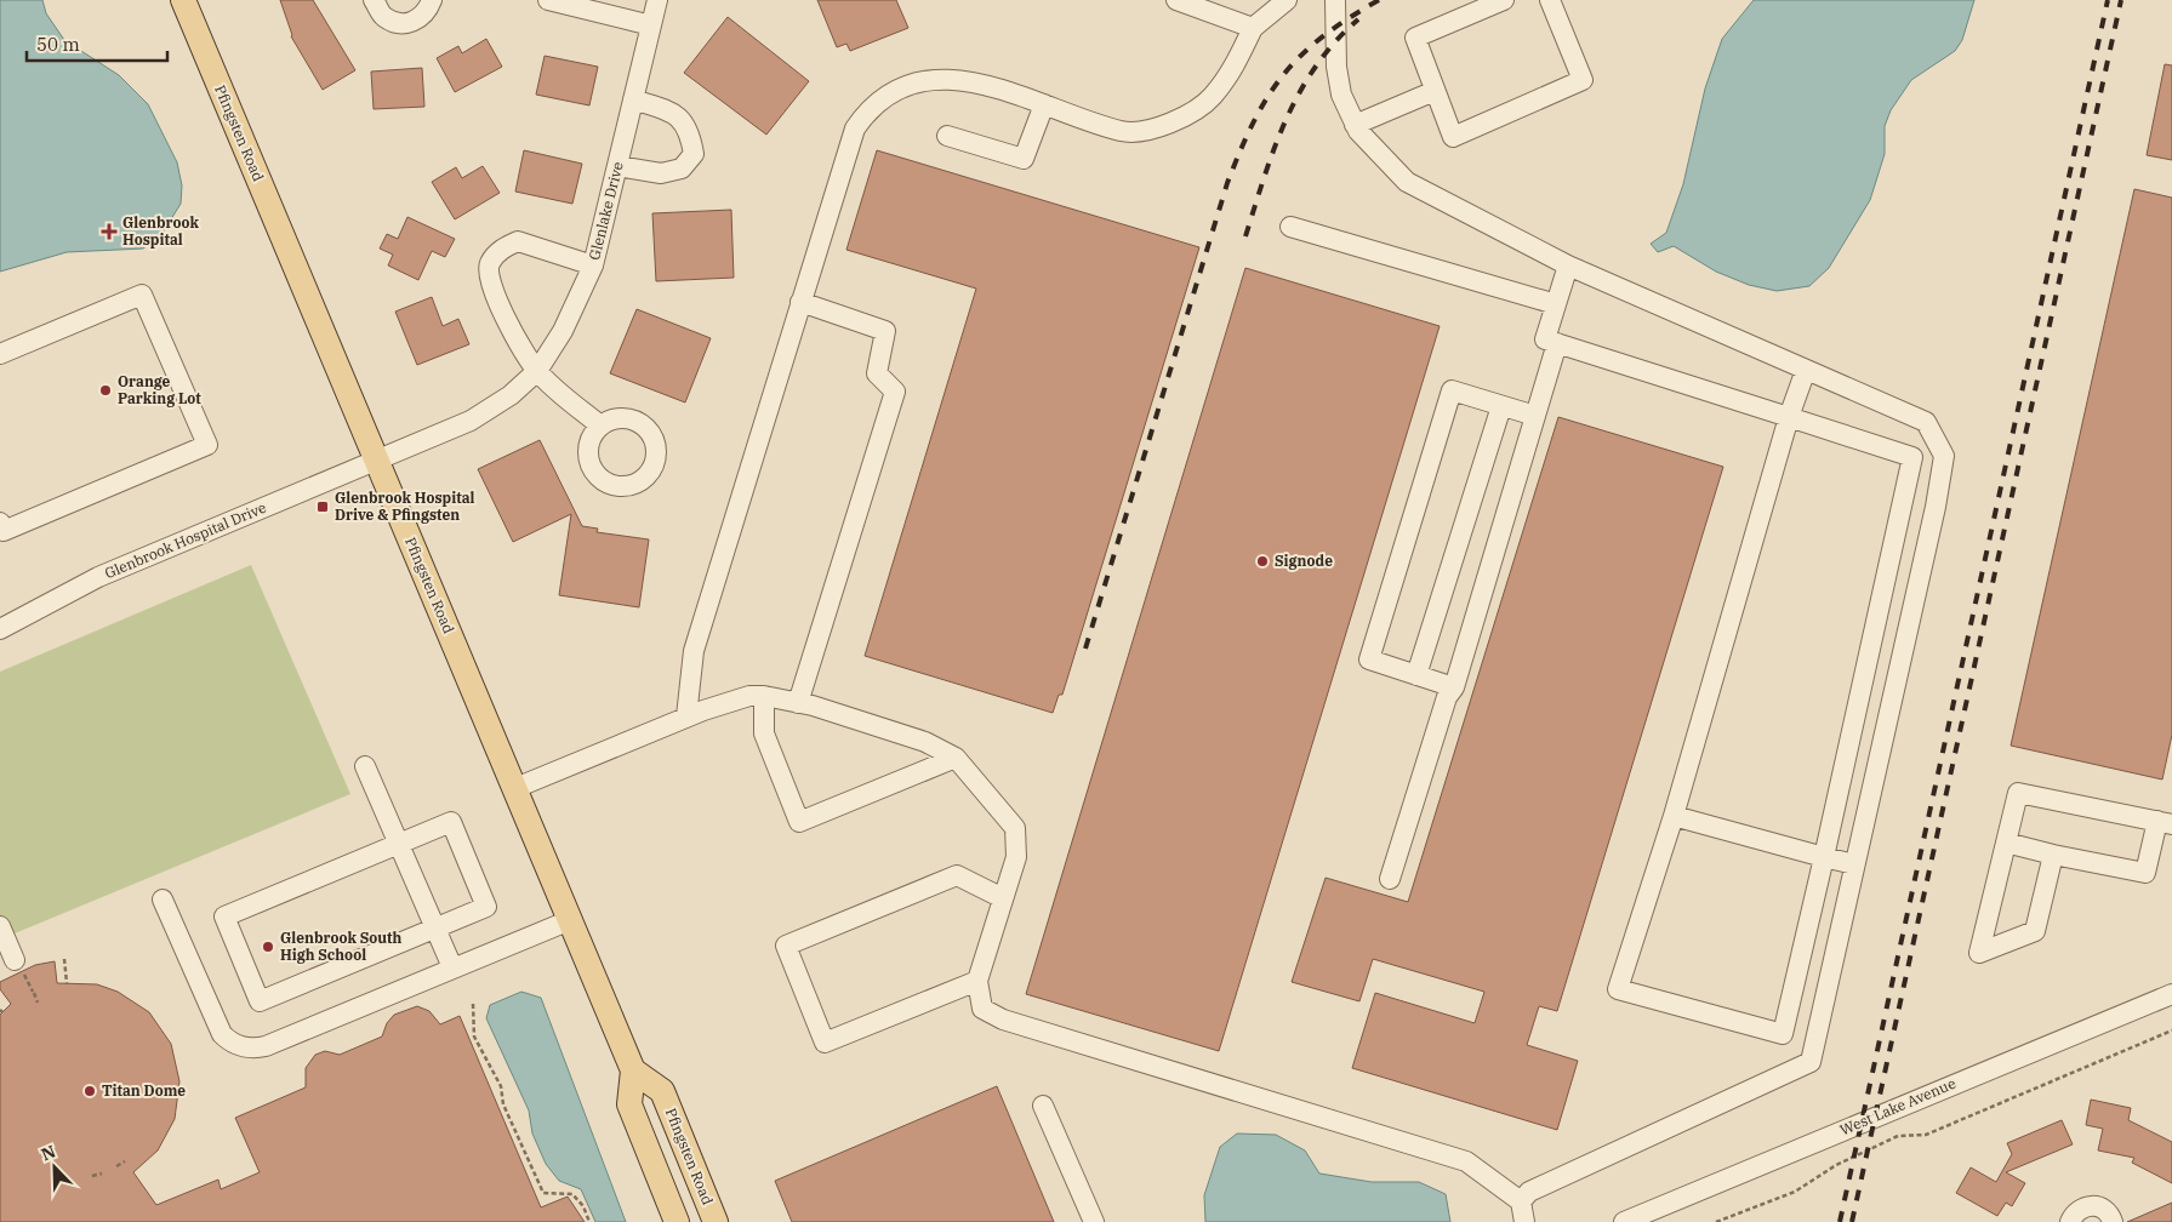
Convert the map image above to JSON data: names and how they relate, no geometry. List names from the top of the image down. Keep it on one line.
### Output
{"streets":{"main road":["Pfingsten Road"],"street":["Glenlake Drive","Glenbrook Hospital Drive","West Lake Avenue"]},"crossings":[["Pfingsten Road","Glenlake Drive"],["Pfingsten Road","Glenbrook Hospital Drive"],["Glenlake Drive","Glenbrook Hospital Drive"]],"places":{"health":["Glenbrook Hospital"],"other":["Orange Parking Lot","Signode","Glenbrook South High School","Titan Dome"],"transit":["Glenbrook Hospital Drive & Pfingsten"]},"scale_bar":"50 m","north":"top left"}
